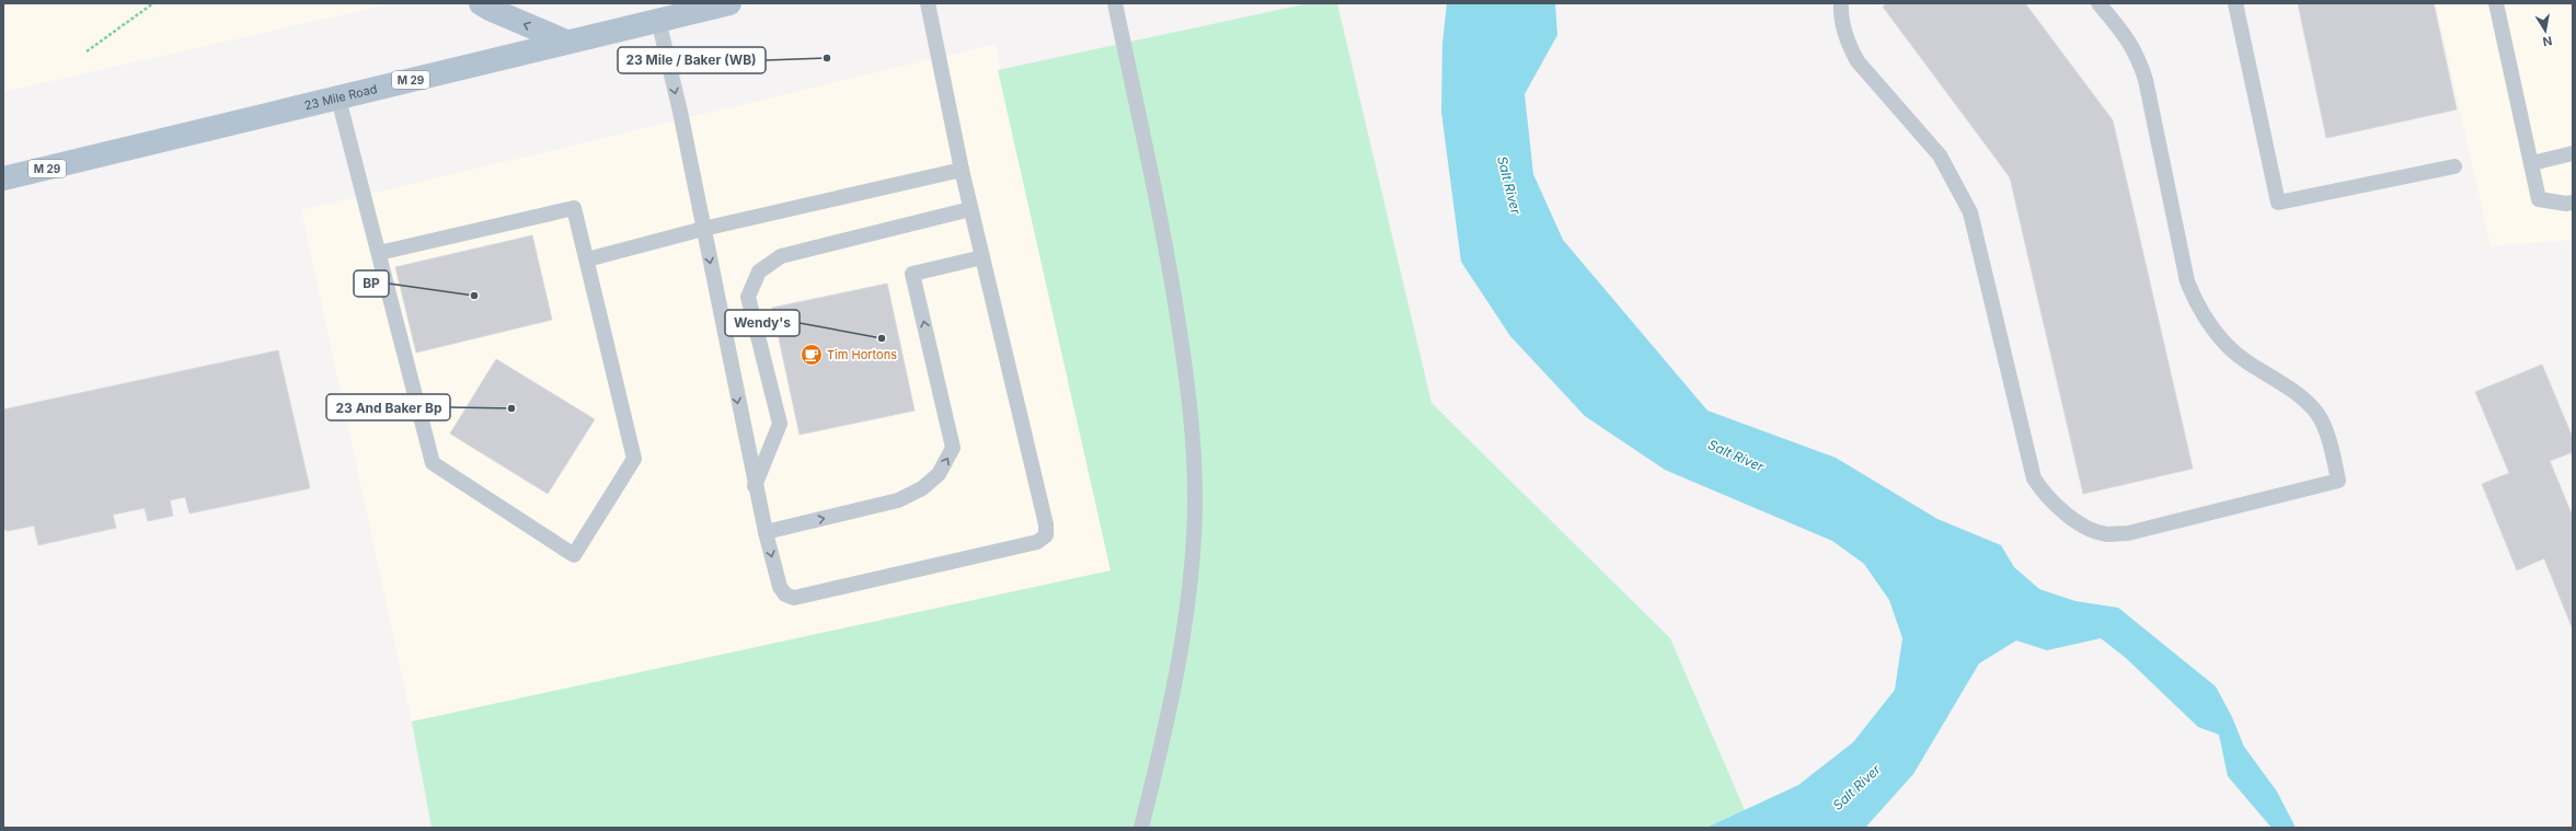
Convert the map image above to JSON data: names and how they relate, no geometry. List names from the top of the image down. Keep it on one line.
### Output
{"streets":{"main road":["M 29","23 Mile Road"]},"water":["Salt River"],"places":{"other":["23 Mile / Baker (WB)","BP","Wendy's","23 And Baker Bp"],"cafe":["Tim Hortons"]},"north":"bottom"}
